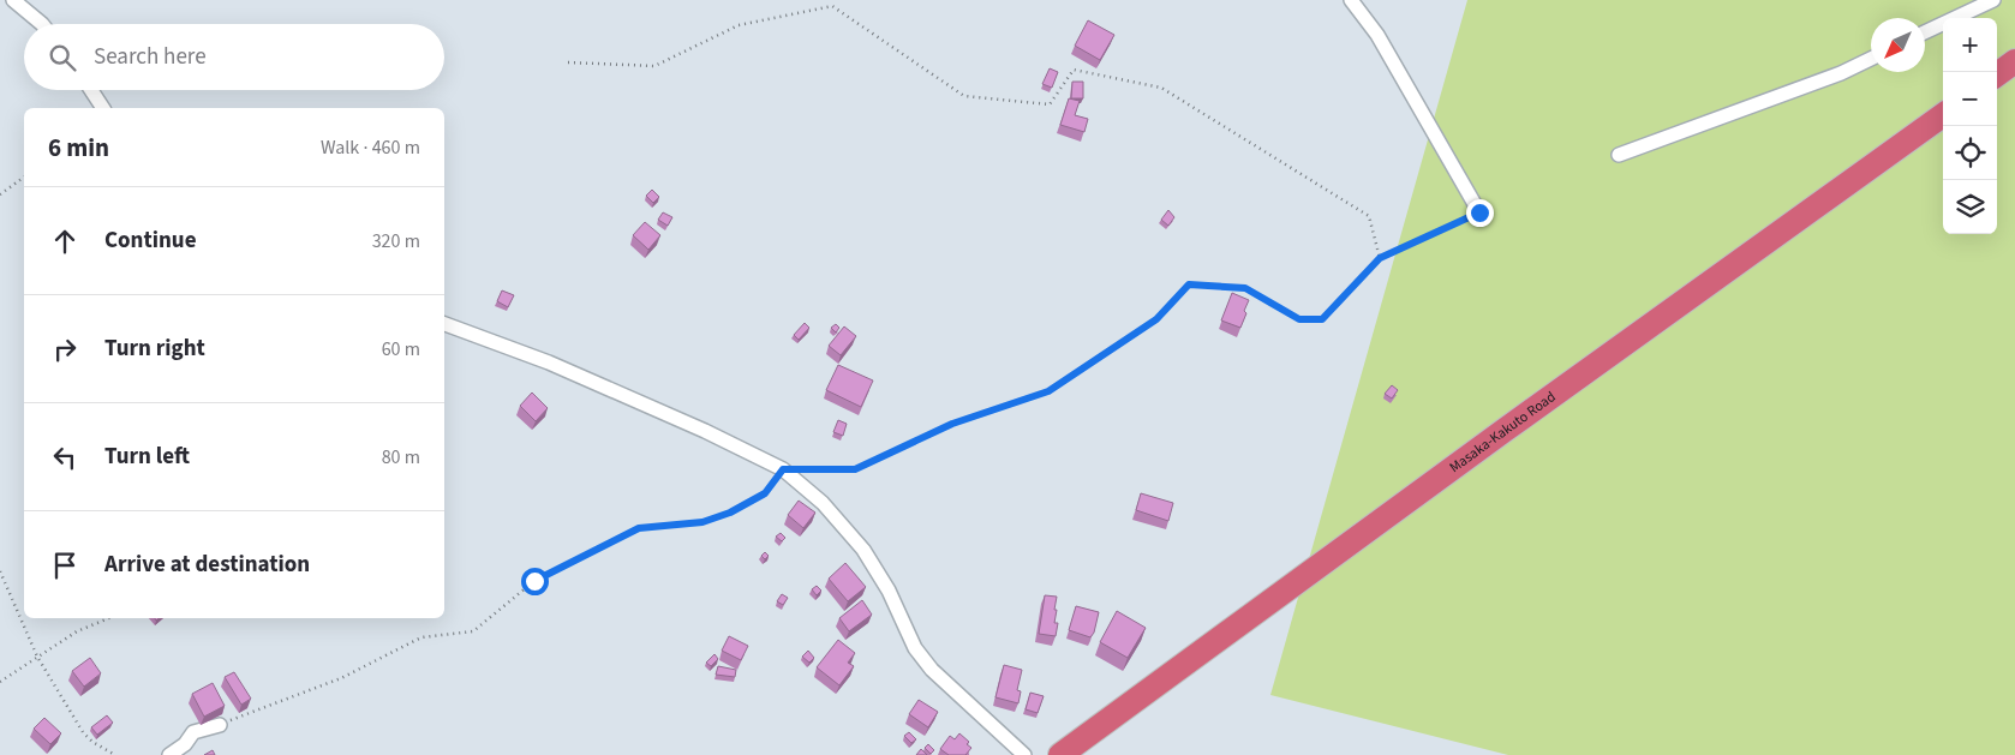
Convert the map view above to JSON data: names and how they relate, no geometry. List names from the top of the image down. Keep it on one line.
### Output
{"streets":{"highway":["Masaka-Kakuto Road"]},"north":"bottom left","page":{"map_buttons":["+","−"],"search":"Search here","heading":["6 min","Walk · 460 m"],"list":[["Continue","320 m"],["Turn right","60 m"],["Turn left","80 m"],"Arrive at destination"]}}
